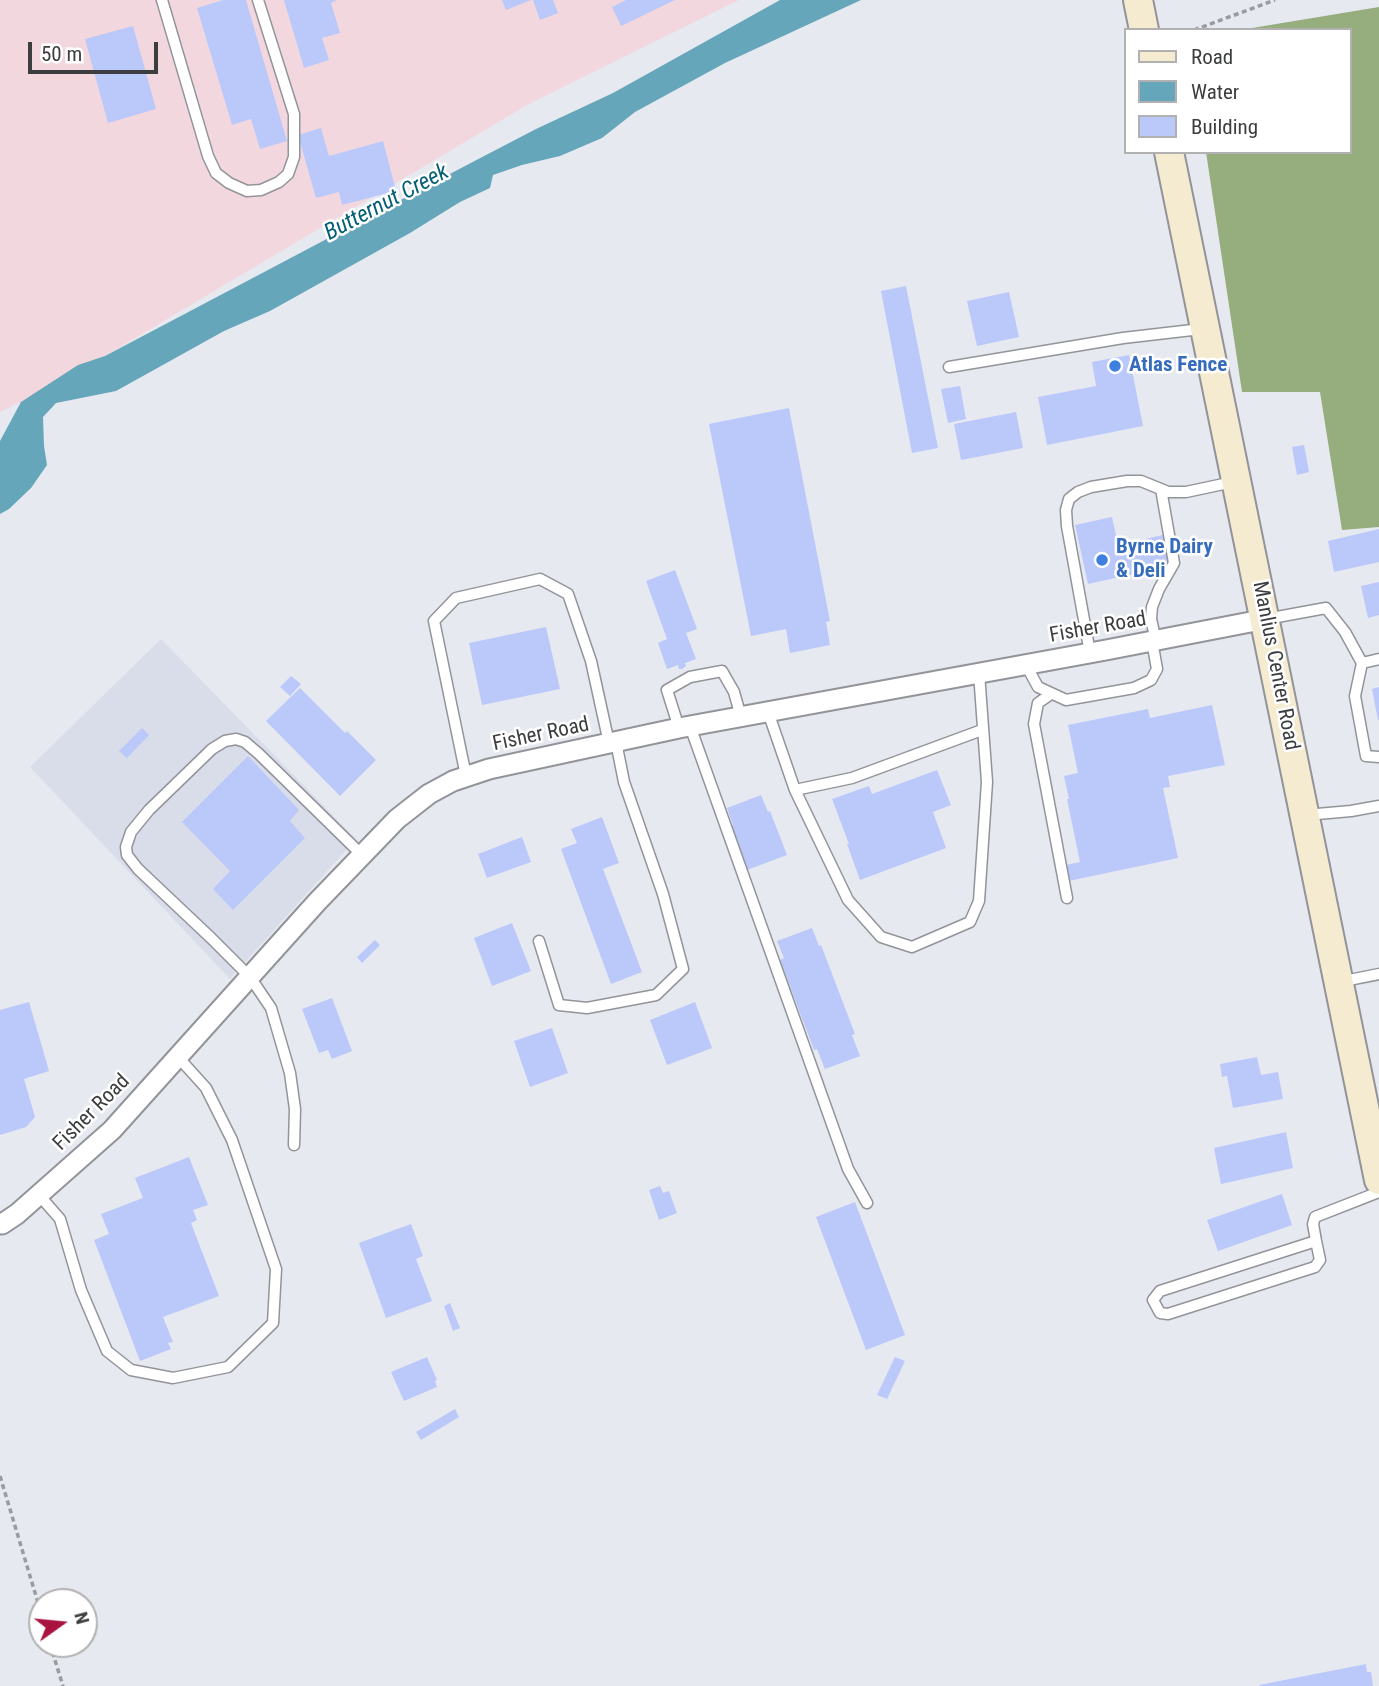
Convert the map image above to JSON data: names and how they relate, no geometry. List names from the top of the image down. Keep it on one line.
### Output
{"streets":{"main road":["Manlius Center Road"],"street":["Fisher Road"]},"crossings":[["Fisher Road","Manlius Center Road"]],"water":["Butternut Creek"],"places":["Atlas Fence","Byrne Dairy & Deli"],"legend":["Road","Water","Building"],"scale_bar":"50 m","north":"right"}
